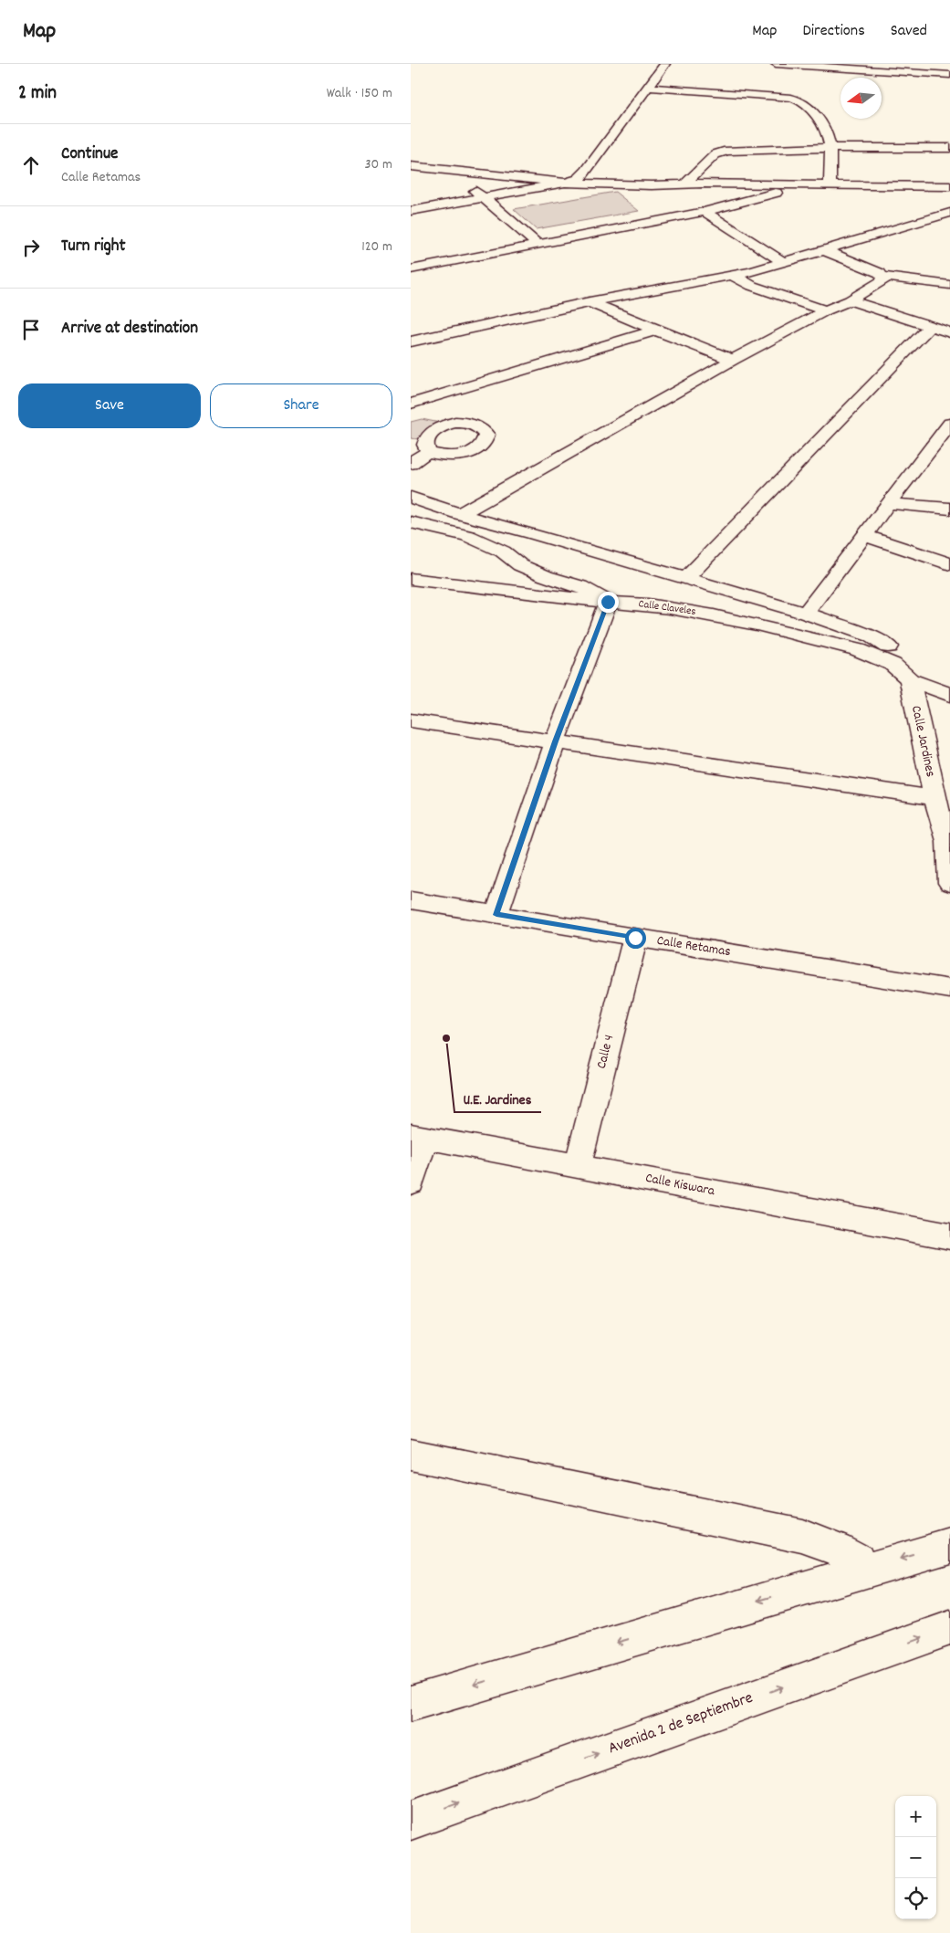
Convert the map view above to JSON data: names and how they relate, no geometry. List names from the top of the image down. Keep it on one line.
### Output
{"streets":{"street":["Calle Claveles","Calle Jardines","Calle Retamas","Calle 4","Calle Kiswara","Avenida 2 de Septiembre"]},"crossings":[["Calle Claveles","Calle Jardines"],["Calle Retamas","Calle 4"],["Calle 4","Calle Kiswara"]],"places":["U.E. Jardines"],"north":"left","page":{"header":"Map","nav":["Map","Directions","Saved"],"heading":["2 min","Walk · 150 m"],"list":[["Continue","Calle Retamas","30 m"],["Turn right","120 m"],"Arrive at destination"],"buttons":["Save","Share"],"map_buttons":["+","−"]}}
